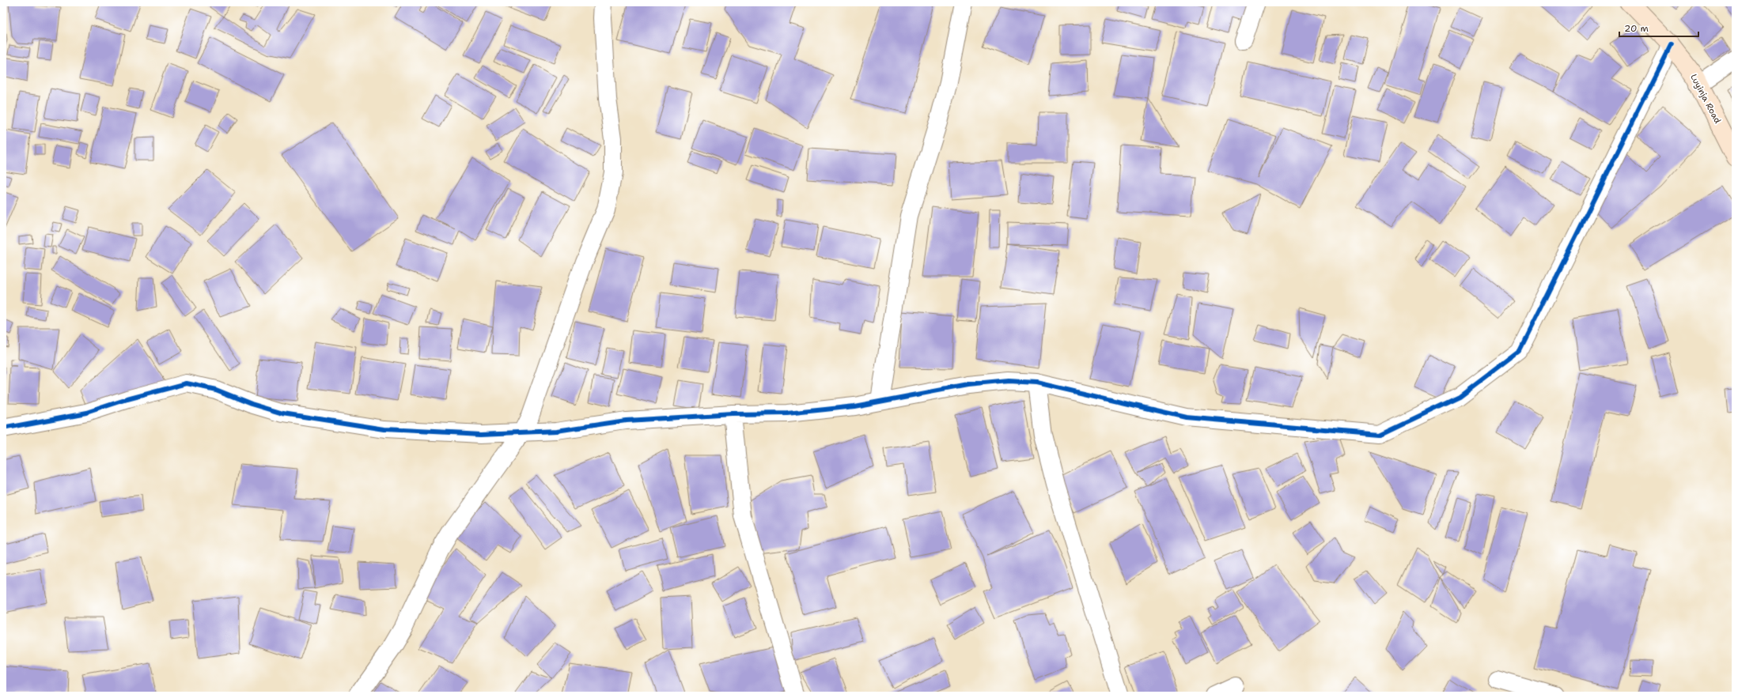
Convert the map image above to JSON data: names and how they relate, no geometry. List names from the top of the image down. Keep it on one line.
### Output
{"streets":{"street":["Luyinja Road"]},"scale_bar":"20 m"}
